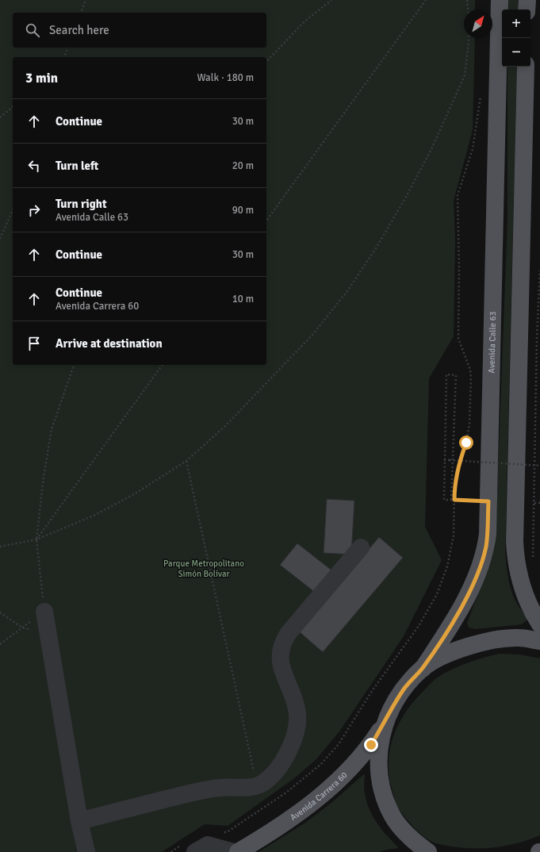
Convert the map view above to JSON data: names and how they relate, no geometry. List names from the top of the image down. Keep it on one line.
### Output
{"streets":{"main road":["Avenida Calle 63","Avenida Carrera 60"]},"parks":["Parque Metropolitano Simón Bolívar"],"north":"top right","page":{"map_buttons":["+","−"],"search":"Search here","heading":["3 min","Walk · 180 m"],"list":[["Continue","30 m"],["Turn left","20 m"],["Turn right","Avenida Calle 63","90 m"],["Continue","30 m"],["Continue","Avenida Carrera 60","10 m"],"Arrive at destination"]}}
